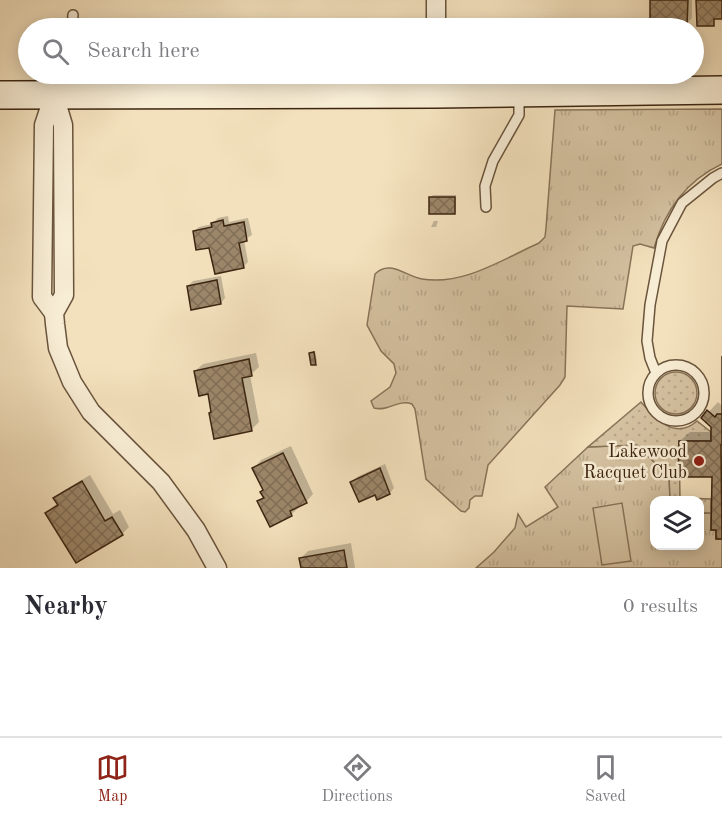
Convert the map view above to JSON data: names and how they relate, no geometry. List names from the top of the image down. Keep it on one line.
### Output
{"places":["Lakewood Racquet Club"],"page":{"search":"Search here","heading":["Nearby","0 results"],"nav":["Map","Directions","Saved"]}}
